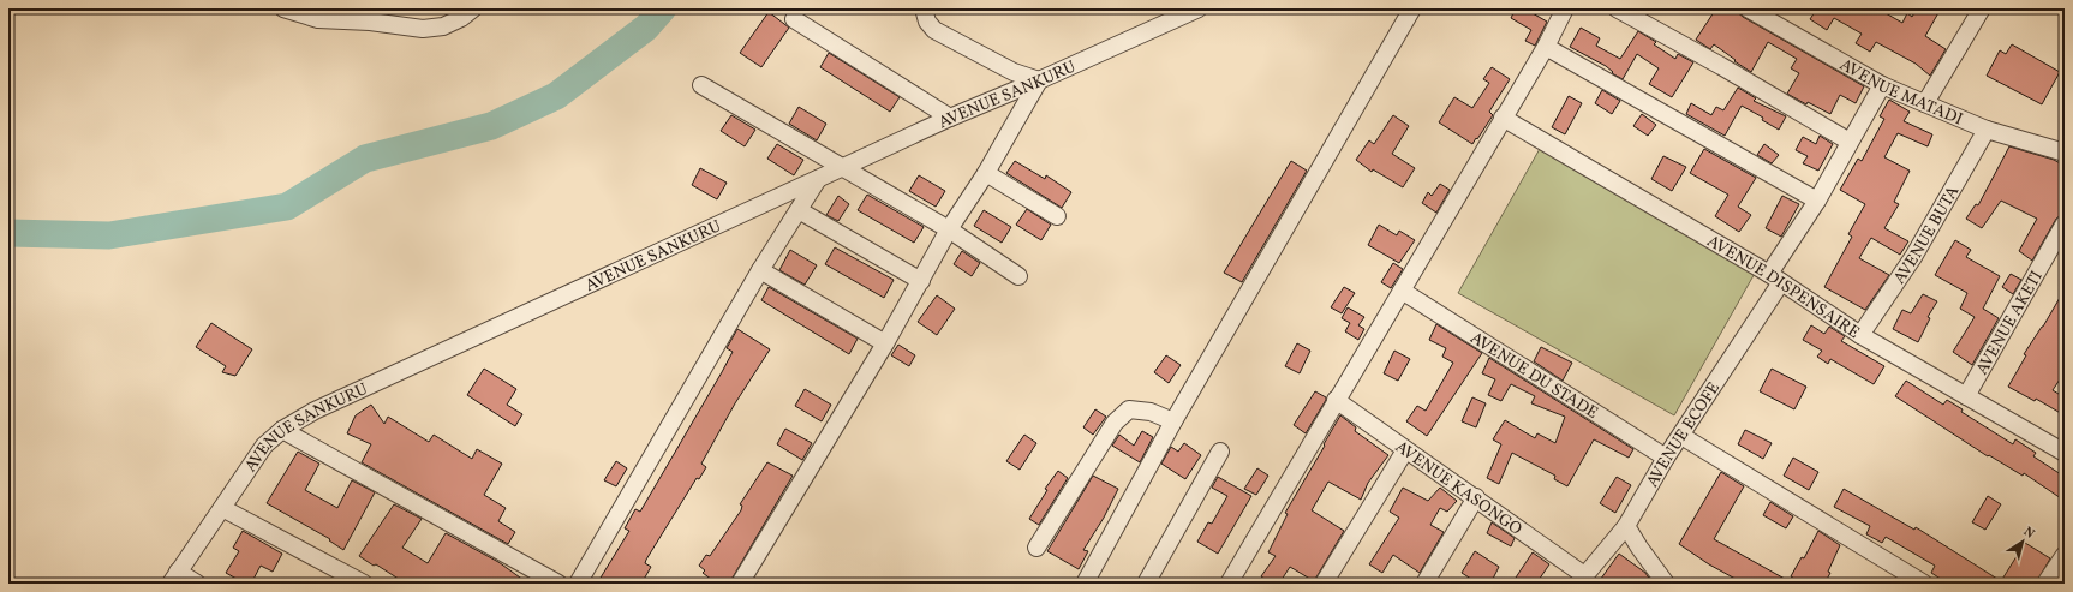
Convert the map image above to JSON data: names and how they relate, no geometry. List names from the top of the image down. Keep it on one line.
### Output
{"streets":{"street":["AVENUE MATADI","AVENUE SANKURU","AVENUE BUTA","AVENUE DISPENSAIRE","AVENUE AKETI","AVENUE DU STADE","AVENUE ECOFE","AVENUE KASONGO"]},"crossings":[["AVENUE MATADI","AVENUE BUTA"],["AVENUE MATADI","AVENUE ECOFE"],["AVENUE BUTA","AVENUE DISPENSAIRE"],["AVENUE DISPENSAIRE","AVENUE AKETI"],["AVENUE DISPENSAIRE","AVENUE ECOFE"],["AVENUE DU STADE","AVENUE ECOFE"],["AVENUE ECOFE","AVENUE KASONGO"]],"north":"top right"}
